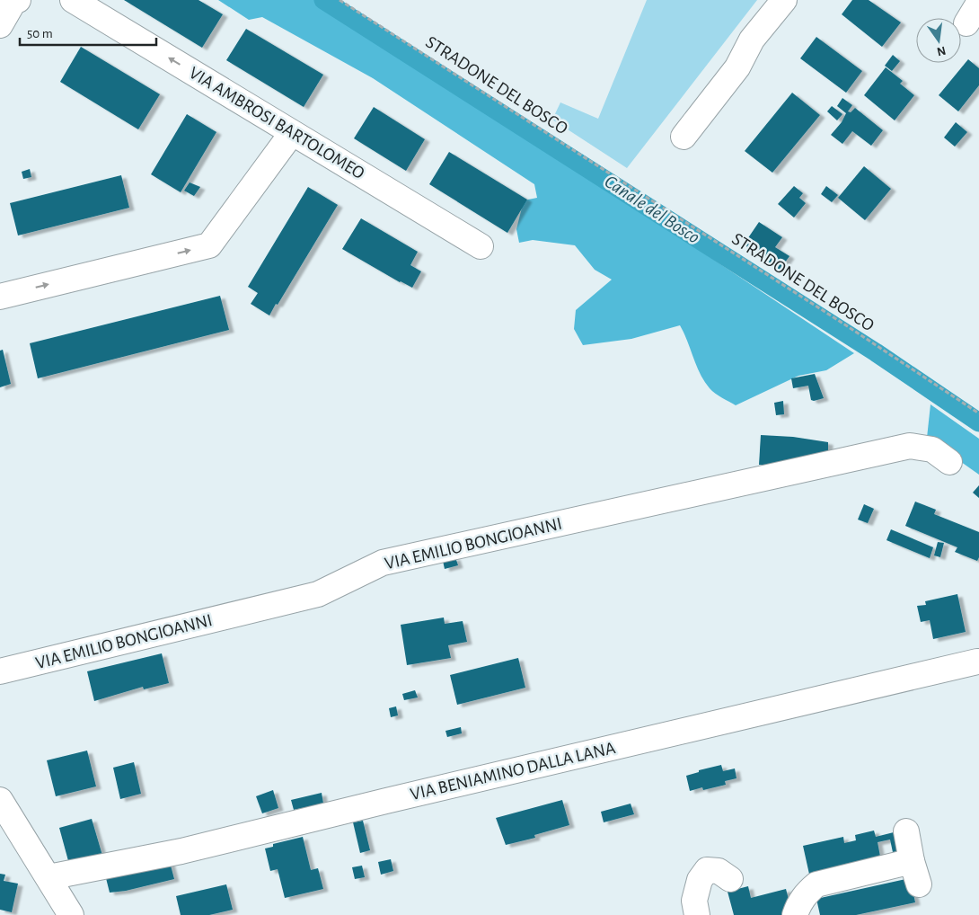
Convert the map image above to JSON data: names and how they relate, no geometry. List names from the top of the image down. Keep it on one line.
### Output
{"streets":{"street":["VIA AMBROSI BARTOLOMEO","VIA EMILIO BONGIOANNI","VIA BENIAMINO DALLA LANA"],"path":["STRADONE DEL BOSCO"]},"one_way":["VIA AMBROSI BARTOLOMEO"],"water":["Canale del Bosco"],"scale_bar":"50 m","north":"bottom"}
